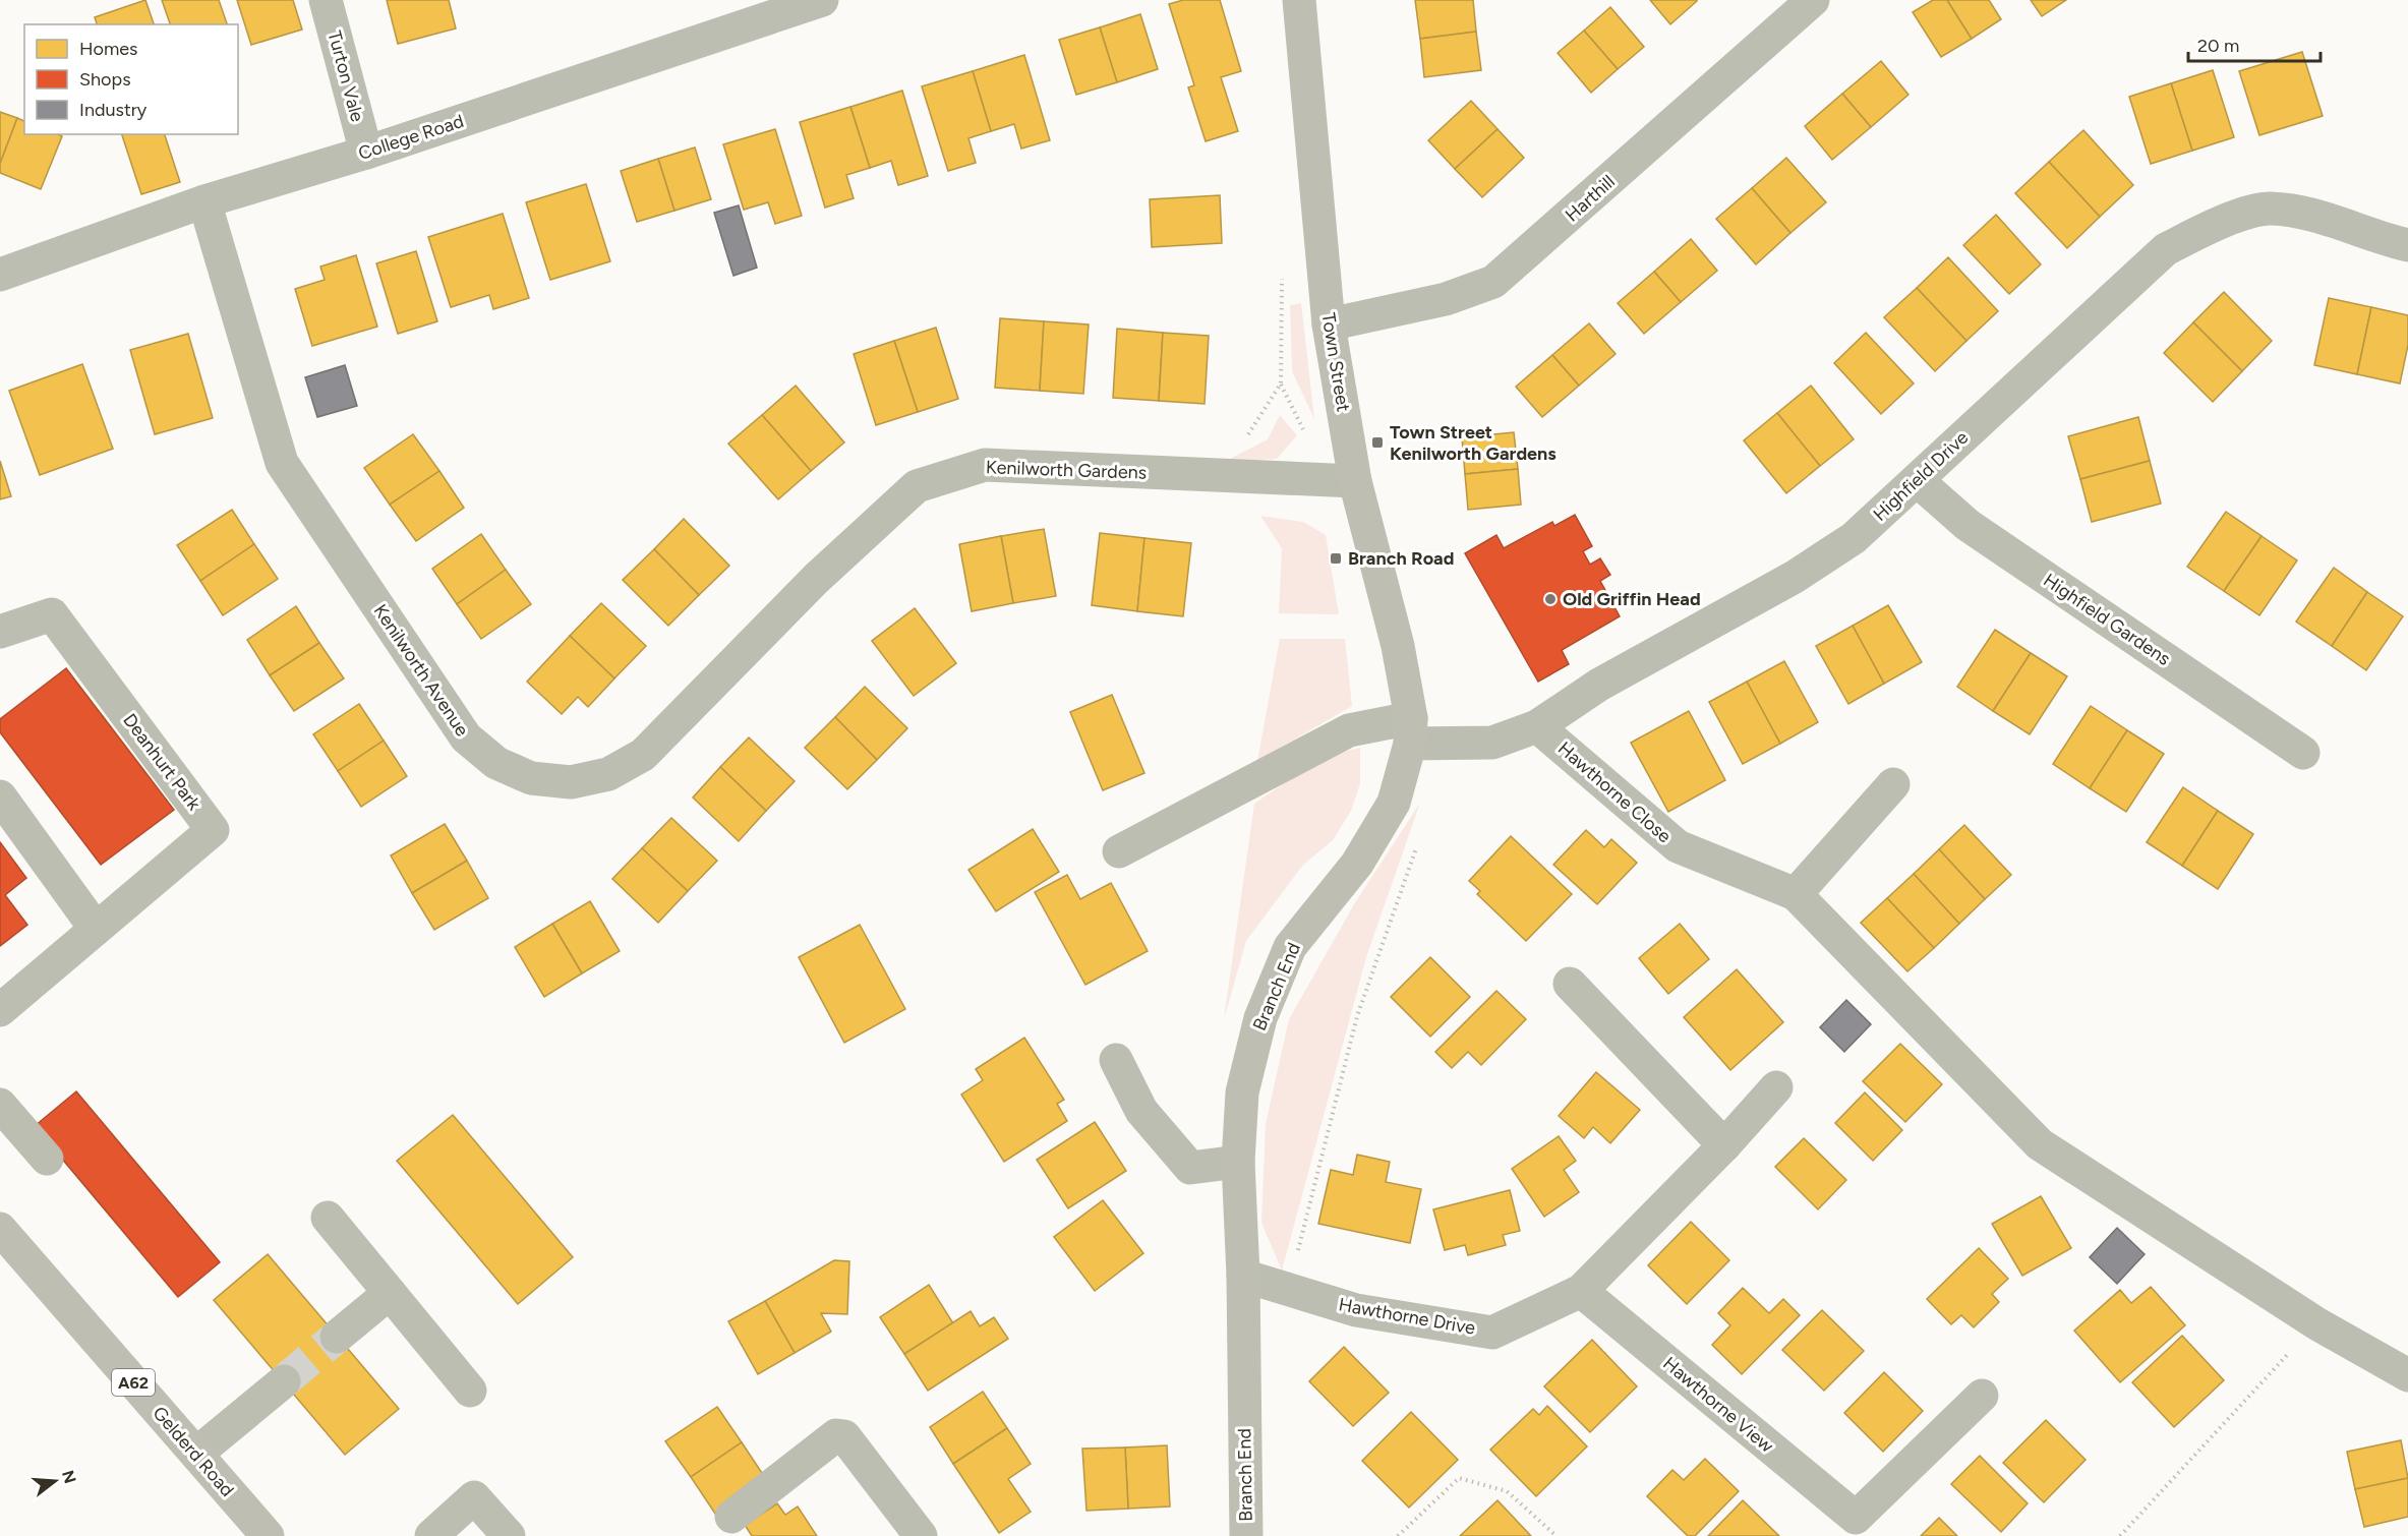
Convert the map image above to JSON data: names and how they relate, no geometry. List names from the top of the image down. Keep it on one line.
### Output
{"streets":{"main road":["Town Street","Branch End","A62","Gelderd Road"],"street":["Turton Vale","College Road","Harthill","Kenilworth Gardens","Highfield Drive","Highfield Gardens","Kenilworth Avenue","Deanhurt Park","Hawthorne Close","Hawthorne Drive","Hawthorne View"]},"crossings":[["Turton Vale","College Road"],["College Road","Kenilworth Avenue"],["Harthill","Town Street"],["Town Street","Kenilworth Gardens"],["Town Street","Highfield Drive"],["Town Street","Branch End"],["Kenilworth Gardens","Kenilworth Avenue"],["Highfield Drive","Highfield Gardens"],["Highfield Drive","Hawthorne Close"],["Highfield Drive","Branch End"],["Branch End","Hawthorne Drive"],["Hawthorne Drive","Hawthorne View"]],"places":{"transit":["Town Street Kenilworth Gardens","Branch Road"],"other":["Old Griffin Head"]},"legend":["Homes","Shops","Industry"],"scale_bar":"20 m","north":"right"}
